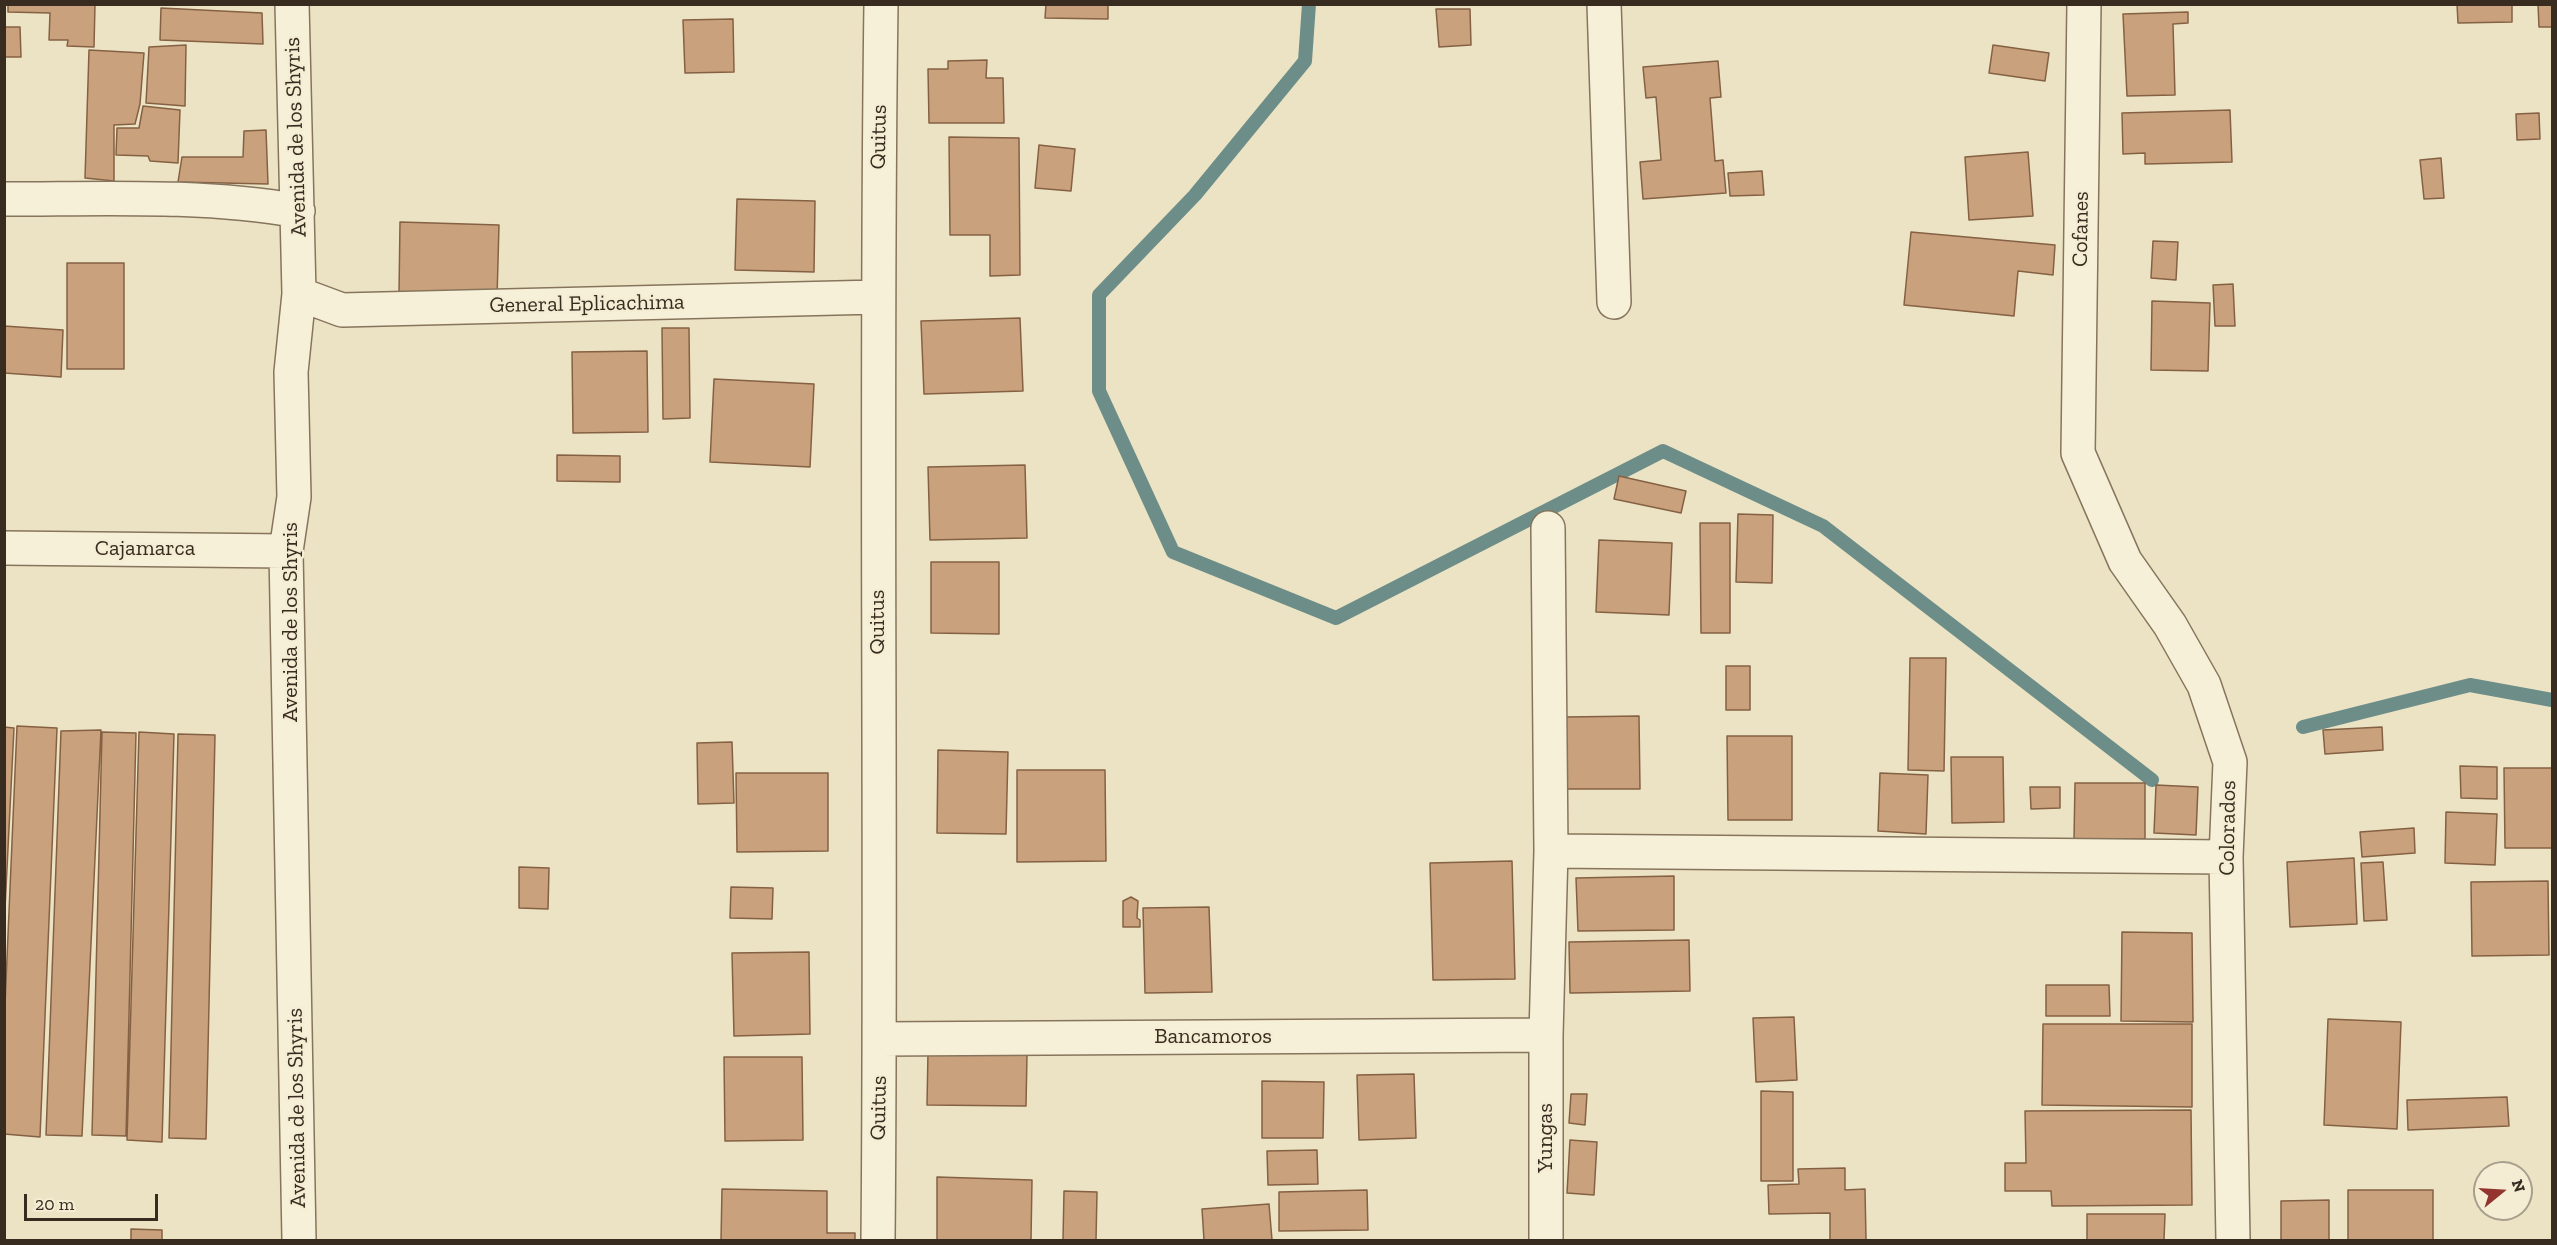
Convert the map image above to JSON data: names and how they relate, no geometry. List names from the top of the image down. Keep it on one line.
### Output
{"streets":{"street":["Avenida de los Shyris","Quitus","Cofanes","General Eplicachima","Cajamarca","Colorados","Bancamoros","Yungas"]},"crossings":[["Avenida de los Shyris","General Eplicachima"],["Avenida de los Shyris","Cajamarca"],["Quitus","General Eplicachima"],["Quitus","Bancamoros"],["Cofanes","Colorados"],["Bancamoros","Yungas"]],"scale_bar":"20 m","north":"right"}
